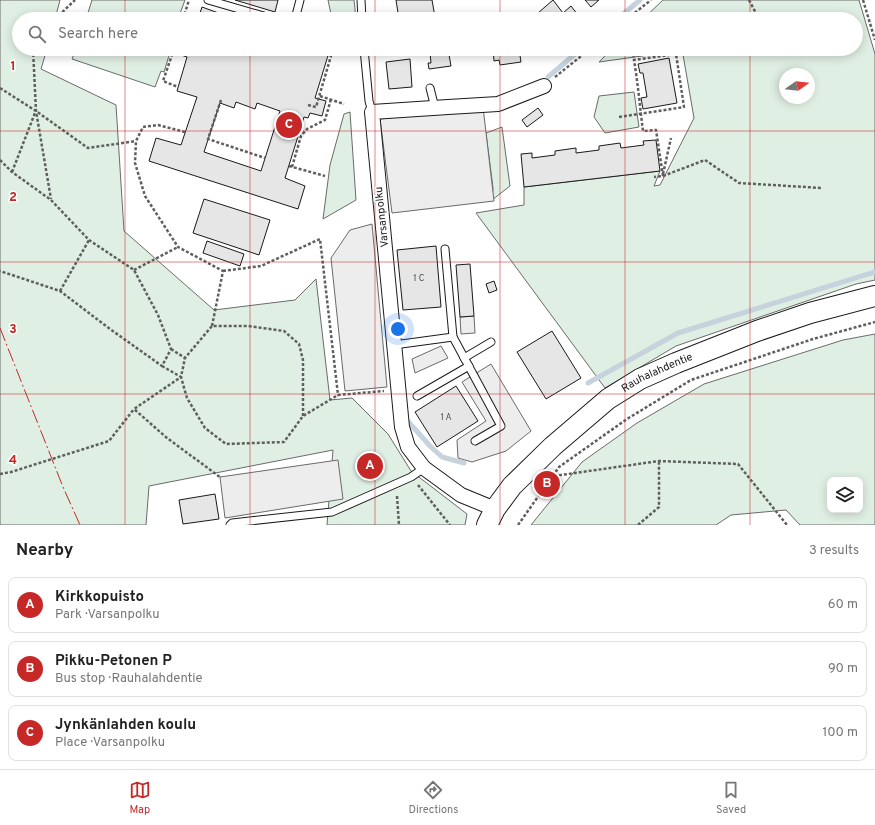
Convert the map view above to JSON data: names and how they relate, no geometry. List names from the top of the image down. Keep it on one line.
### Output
{"streets":{"main road":["Rauhalahdentie"],"street":["Varsanpolku"]},"crossings":[["Varsanpolku","Rauhalahdentie"]],"house_numbers":["1 C","1 A"],"north":"right","page":{"search":"Search here","pins":["C","A","B"],"heading":["Nearby","3 results"],"list":[{"mark":"A","name":"Kirkkopuisto","note":"Park · Varsanpolku","value":"60 m"},{"mark":"B","name":"Pikku-Petonen P","note":"Bus stop · Rauhalahdentie","value":"90 m"},{"mark":"C","name":"Jynkänlahden koulu","note":"Place · Varsanpolku","value":"100 m"}],"nav":["Map","Directions","Saved"]},"grid":{"rows":["1","2","3","4"]}}
